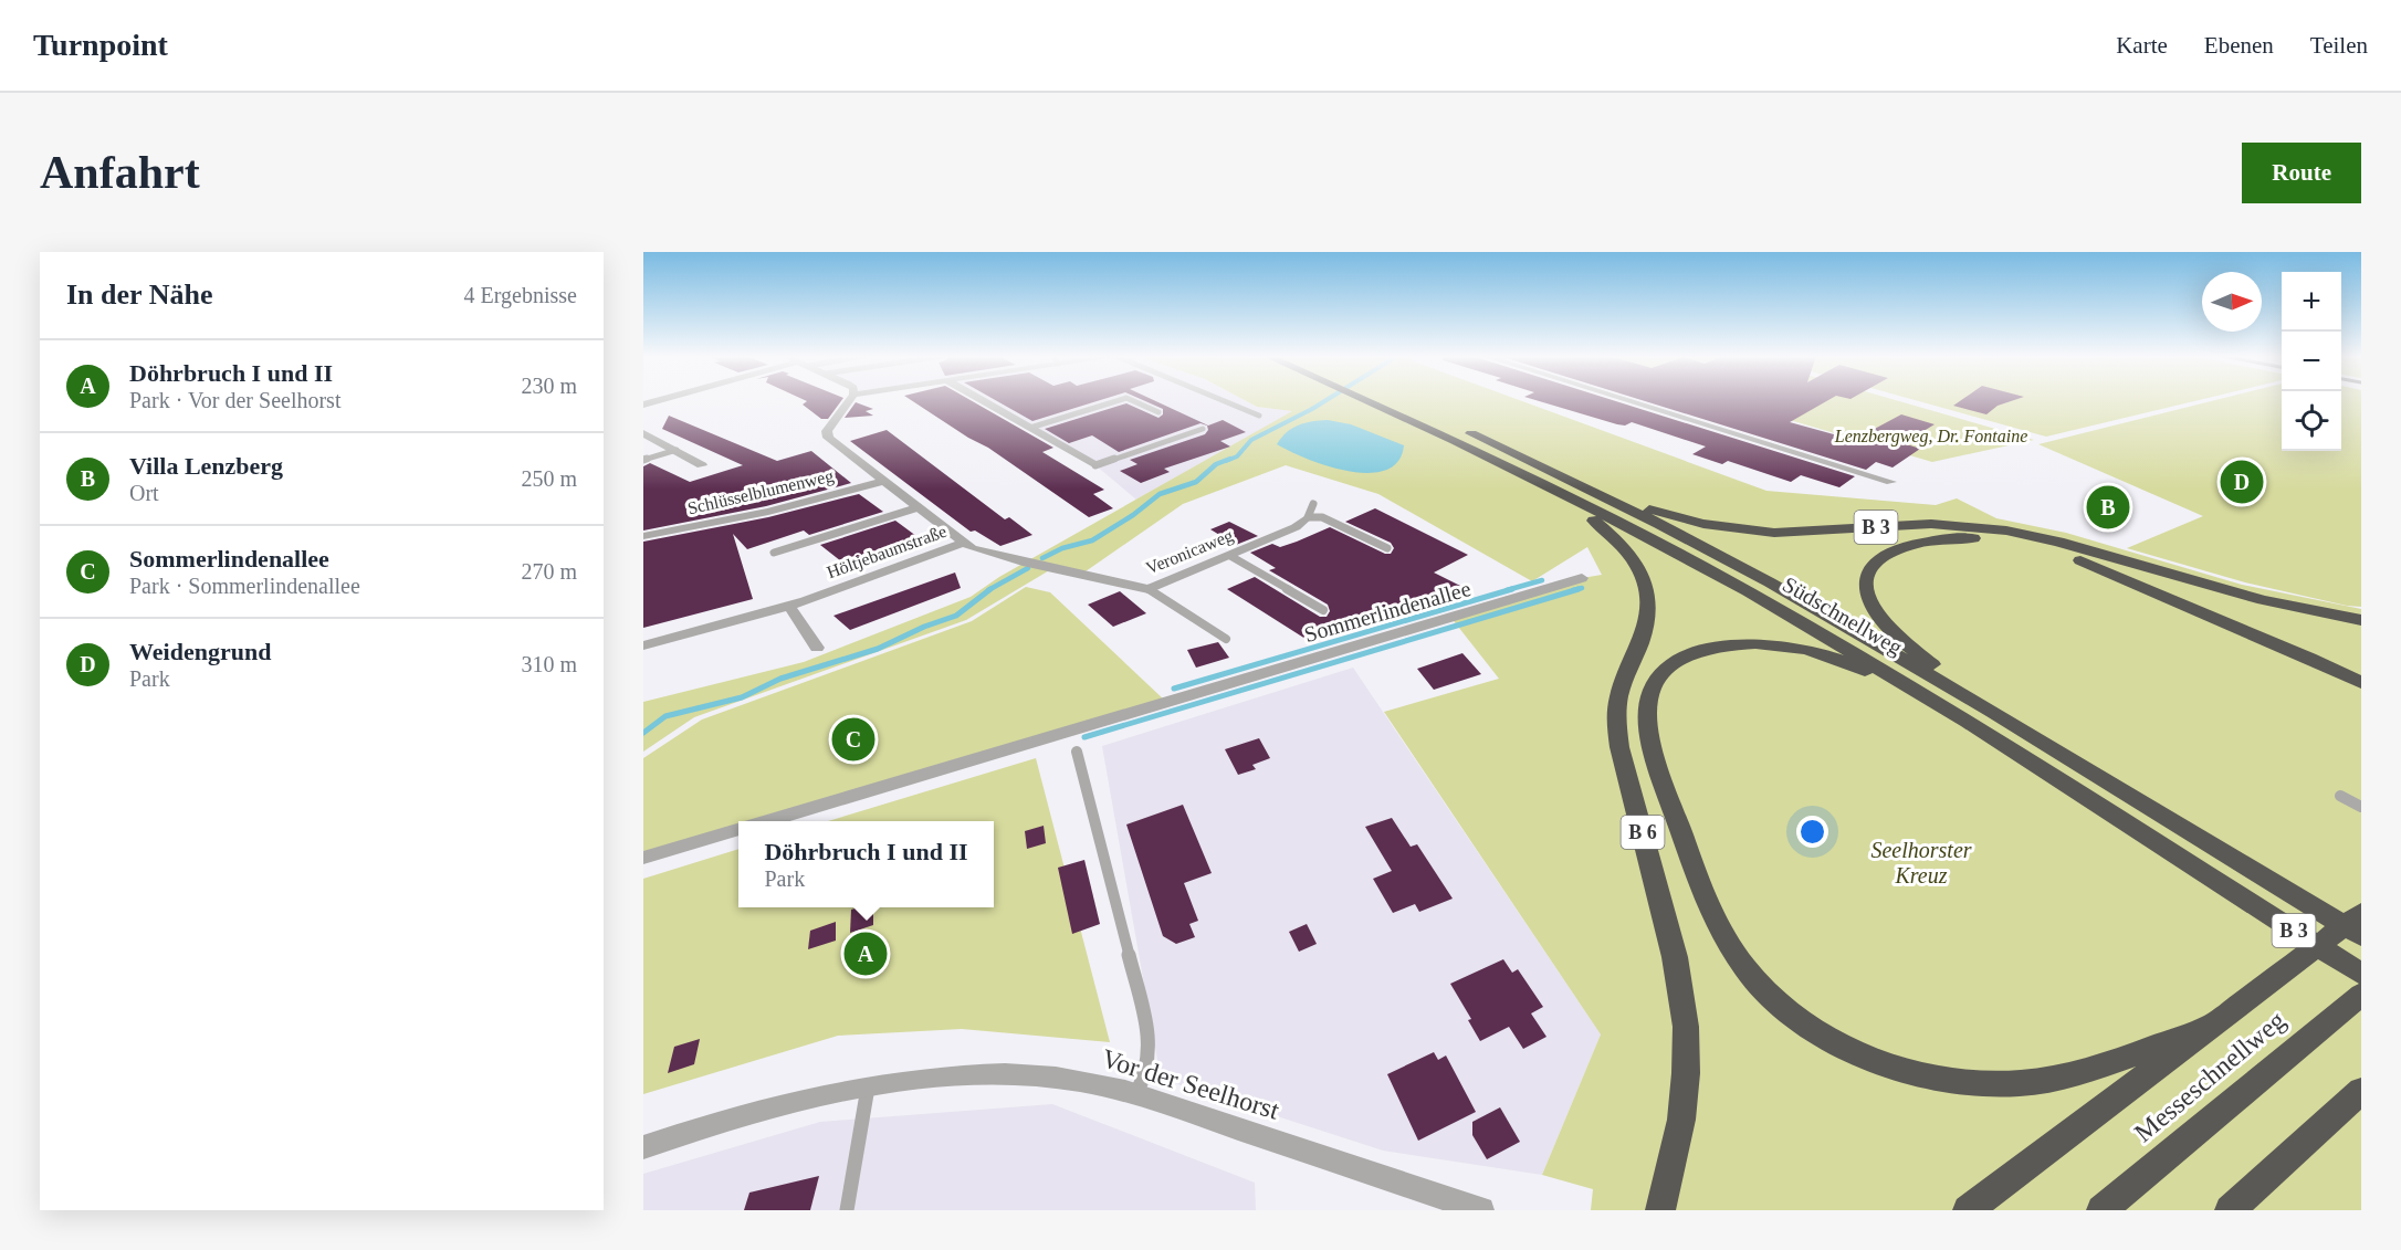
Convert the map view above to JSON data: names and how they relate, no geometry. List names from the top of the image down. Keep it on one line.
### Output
{"streets":{"highway":["B 3","Südschnellweg","B 6","Messeschnellweg"],"street":["Schlüsselblumenweg","Höltjebaumstraße","Veronicaweg","Sommerlindenallee","Vor der Seelhorst"]},"crossings":[["Schlüsselblumenweg","Höltjebaumstraße"],["B 3","Südschnellweg"],["B 3","B 6"],["Höltjebaumstraße","Veronicaweg"],["Südschnellweg","B 6"]],"parks":["Lenzbergweg, Dr. Fontaine","Seelhorster Kreuz"],"north":"right","page":{"header":"Turnpoint","nav":["Karte","Ebenen","Teilen"],"buttons":"Route","title":"Anfahrt","heading":["In der Nähe","4 Ergebnisse"],"map_buttons":["+","−"],"list":[{"mark":"A","name":"Döhrbruch I und II","note":"Park · Vor der Seelhorst","value":"230 m"},{"mark":"B","name":"Villa Lenzberg","note":"Ort","value":"250 m"},{"mark":"C","name":"Sommerlindenallee","note":"Park · Sommerlindenallee","value":"270 m"},{"mark":"D","name":"Weidengrund","note":"Park","value":"310 m"}],"pins":["D","B","C","A"],"popup":["Döhrbruch I und II","Park"]}}
